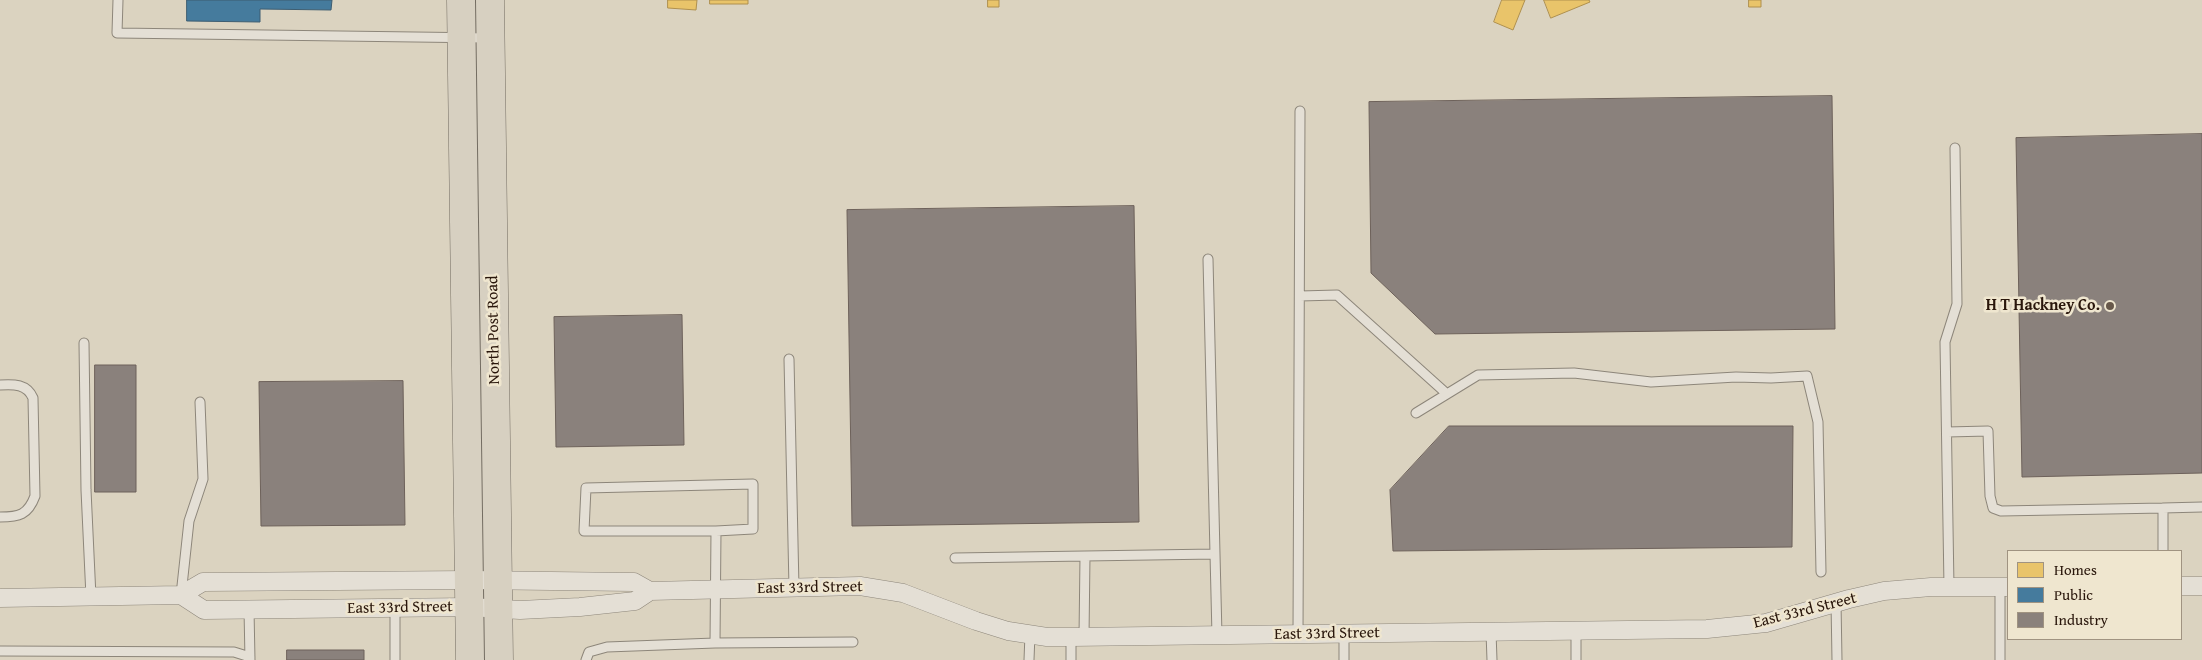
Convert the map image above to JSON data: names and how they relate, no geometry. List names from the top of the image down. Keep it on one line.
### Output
{"streets":{"main road":["North Post Road"],"street":["East 33rd Street"]},"crossings":[["North Post Road","East 33rd Street"]],"places":["H T Hackney Co."],"legend":["Homes","Public","Industry"]}
